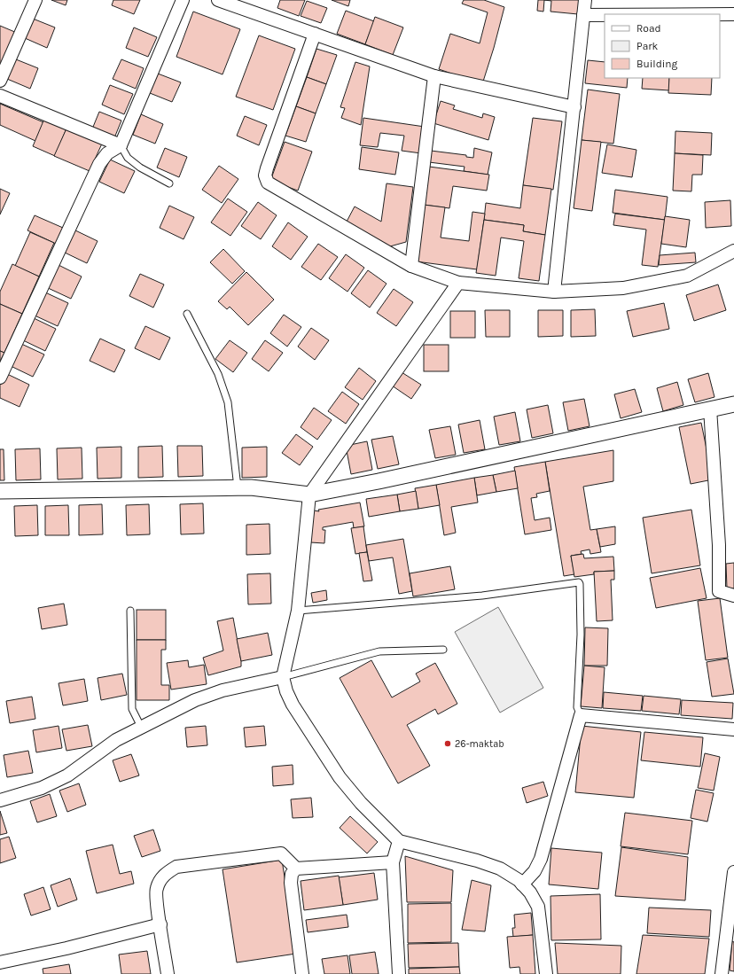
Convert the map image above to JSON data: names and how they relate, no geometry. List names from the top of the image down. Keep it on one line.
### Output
{"places":["26-maktab"],"legend":["Road","Park","Building"]}
